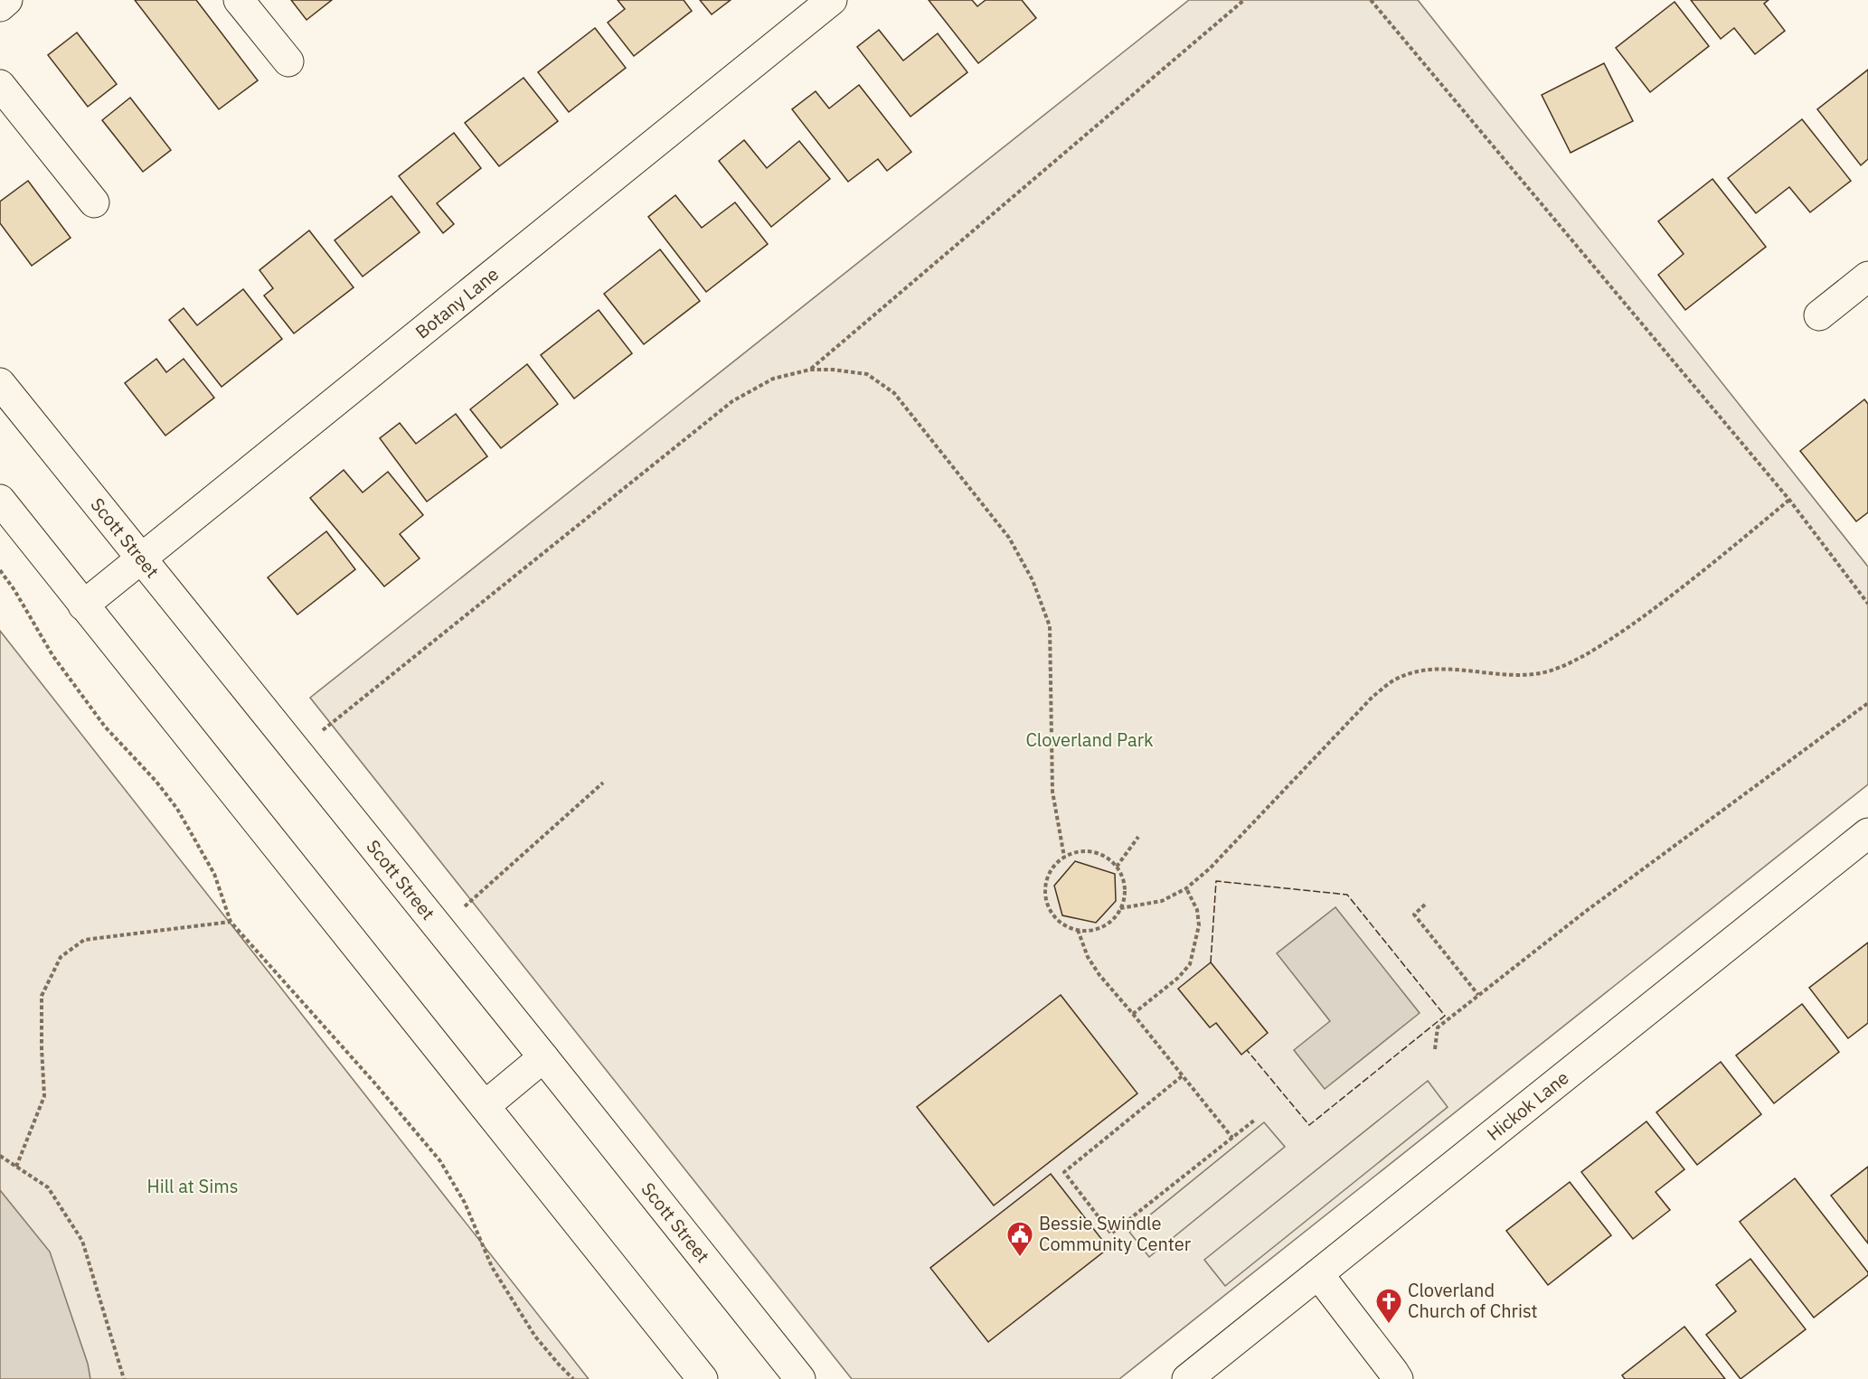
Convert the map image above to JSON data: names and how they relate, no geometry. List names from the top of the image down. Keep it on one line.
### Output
{"streets":{"main road":["Botany Lane","Scott Street","Hickok Lane"]},"crossings":[["Botany Lane","Scott Street"]],"parks":["Cloverland Park","Hill at Sims"],"places":{"public building":["Bessie Swindle Community Center"],"church":["Cloverland Church of Christ"]}}
